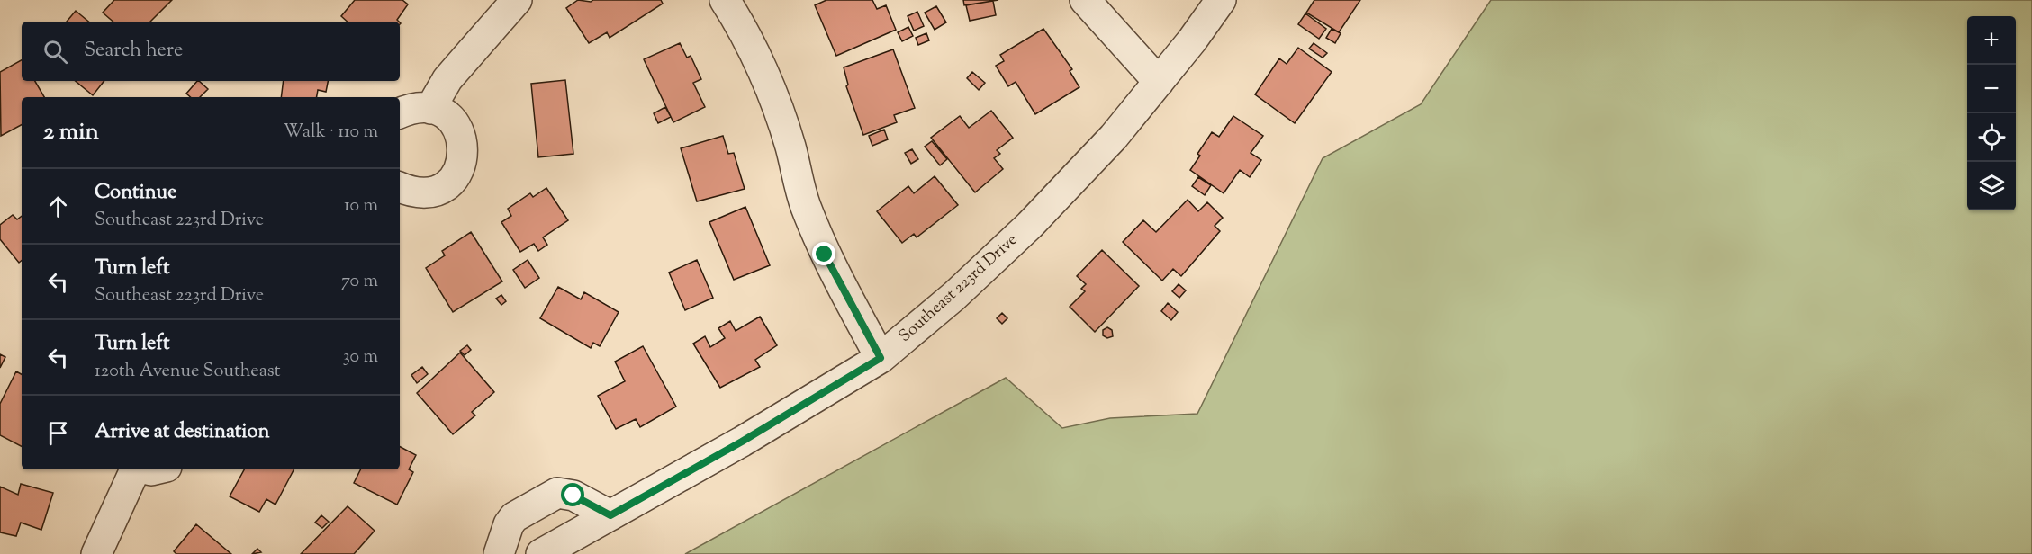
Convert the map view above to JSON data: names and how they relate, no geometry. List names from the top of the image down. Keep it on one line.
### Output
{"streets":{"street":["Southeast 223rd Drive"]},"page":{"map_buttons":["+","−"],"search":"Search here","heading":["2 min","Walk · 110 m"],"list":[["Continue","Southeast 223rd Drive","10 m"],["Turn left","Southeast 223rd Drive","70 m"],["Turn left","120th Avenue Southeast","30 m"],"Arrive at destination"]}}
